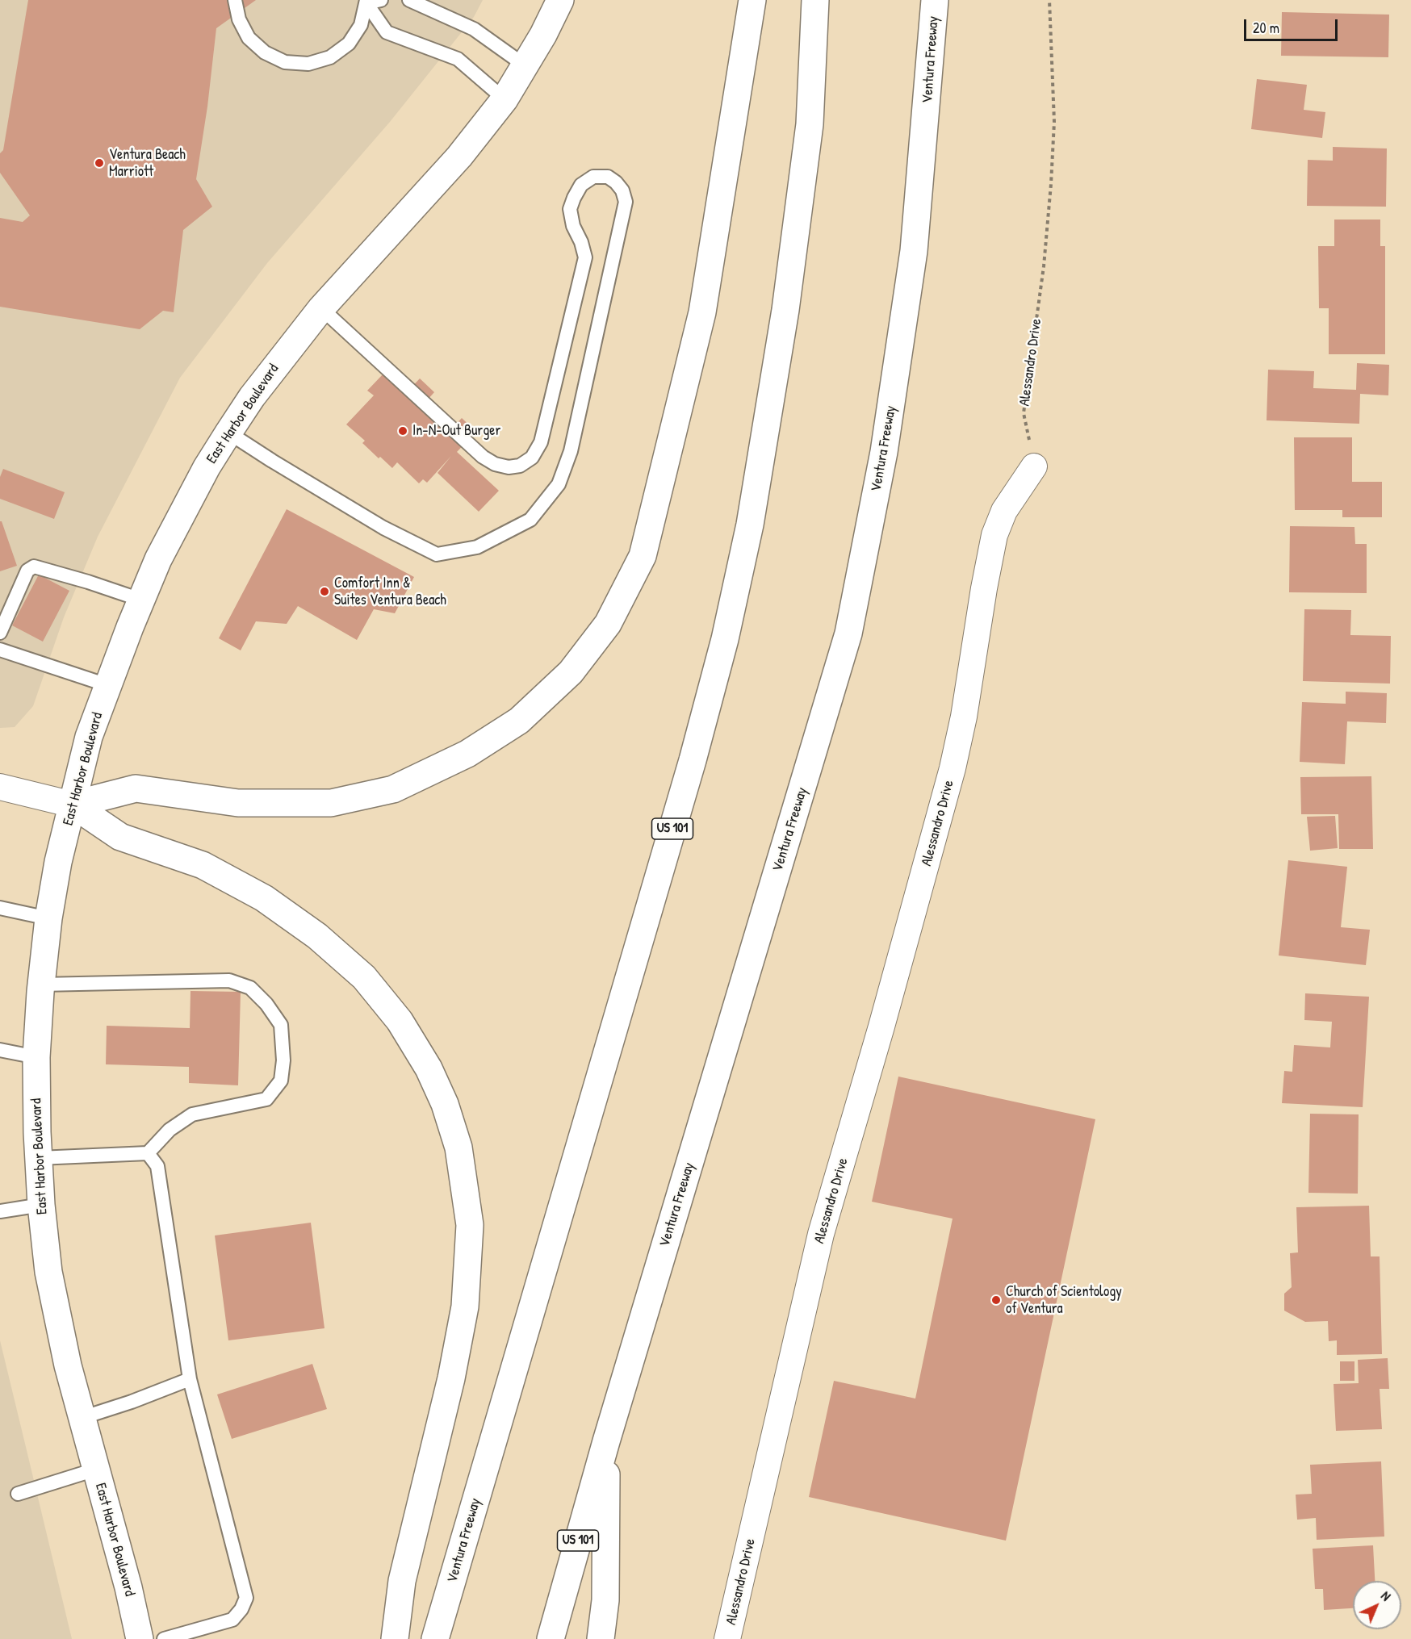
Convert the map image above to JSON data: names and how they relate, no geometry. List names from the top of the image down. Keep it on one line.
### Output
{"streets":{"main road":["Ventura Freeway","East Harbor Boulevard","US 101"],"street":["Alessandro Drive"]},"places":["Ventura Beach Marriott","In-N-Out Burger","Comfort Inn & Suites Ventura Beach","Church of Scientology of Ventura"],"scale_bar":"20 m","north":"top right"}
